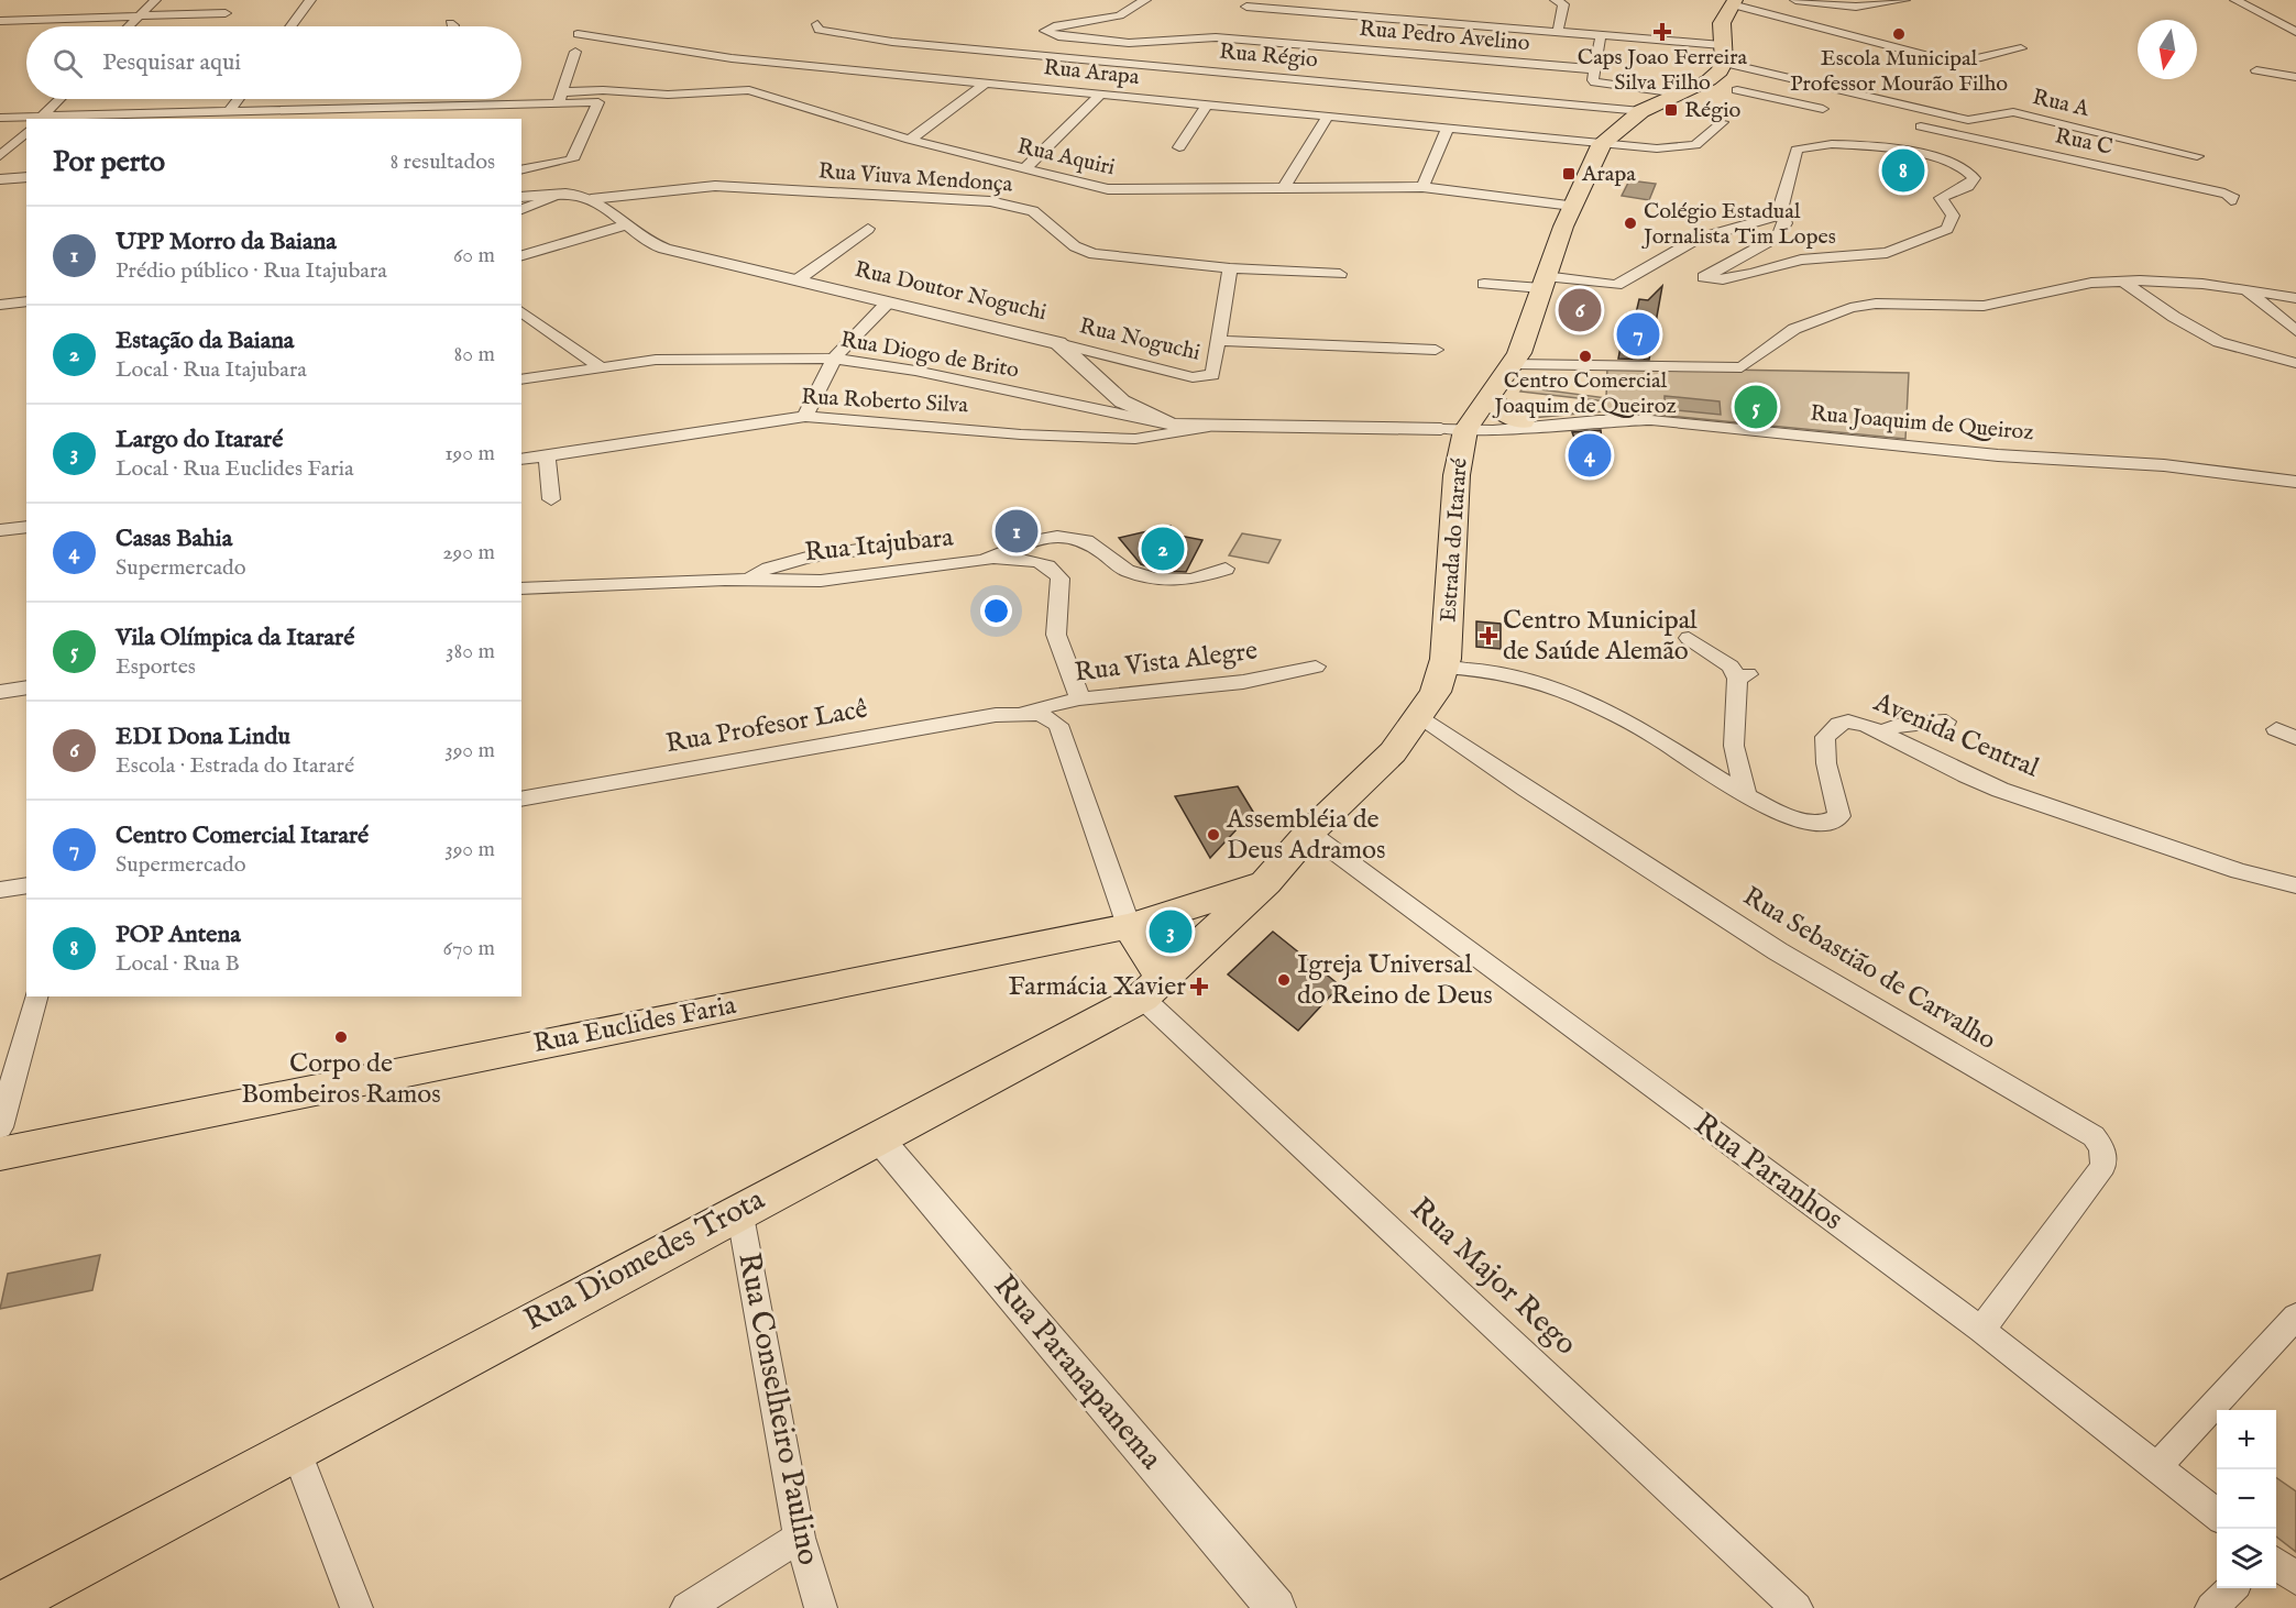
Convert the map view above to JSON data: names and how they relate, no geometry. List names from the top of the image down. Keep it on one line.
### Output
{"streets":{"main road":["Estrada do Itararé","Rua Euclides Faria","Rua Diomedes Trota"],"street":["Rua Pedro Avelino","Rua Régio","Rua Arapa","Rua A","Rua C","Rua Aquiri","Rua Viuva Mendonça","Rua Doutor Noguchi","Rua Noguchi","Rua Diogo de Brito","Rua Roberto Silva","Rua Joaquim de Queiroz","Rua Itajubara","Rua Vista Alegre","Rua Profesor Lacê","Avenida Central","Rua Sebastião de Carvalho","Rua Paranhos","Rua Major Rego","Rua Paranapanema","Rua Conselheiro Paulino"]},"crossings":[["Rua Régio","Estrada do Itararé"],["Rua Arapa","Estrada do Itararé"],["Rua A","Estrada do Itararé"],["Rua Aquiri","Estrada do Itararé"],["Rua Viuva Mendonça","Rua Doutor Noguchi"],["Rua Doutor Noguchi","Rua Noguchi"],["Rua Doutor Noguchi","Rua Diogo de Brito"],["Rua Doutor Noguchi","Rua Roberto Silva"],["Rua Doutor Noguchi","Rua Joaquim de Queiroz"],["Rua Doutor Noguchi","Estrada do Itararé"],["Rua Joaquim de Queiroz","Estrada do Itararé"],["Estrada do Itararé","Avenida Central"],["Estrada do Itararé","Rua Sebastião de Carvalho"],["Estrada do Itararé","Rua Euclides Faria"],["Estrada do Itararé","Rua Paranhos"],["Estrada do Itararé","Rua Diomedes Trota"],["Rua Vista Alegre","Rua Profesor Lacê"],["Rua Sebastião de Carvalho","Rua Paranhos"],["Rua Euclides Faria","Rua Diomedes Trota"],["Rua Diomedes Trota","Rua Major Rego"],["Rua Diomedes Trota","Rua Paranapanema"],["Rua Diomedes Trota","Rua Conselheiro Paulino"]],"places":{"health":["Caps Joao Ferreira Silva Filho","Centro Municipal de Saúde Alemão","Farmácia Xavier"],"other":["Escola Municipal Professor Mourão Filho","Colégio Estadual Jornalista Tim Lopes","Centro Comercial Joaquim de Queiroz","Assembléia de Deus Adramos","Igreja Universal do Reino de Deus","Corpo de Bombeiros Ramos"],"transit":["Régio","Arapa"]},"north":"bottom","page":{"search":"Pesquisar aqui","heading":["Por perto","8 resultados"],"pins":["8","6","7","5","4","1","2","3"],"list":[{"mark":"1","name":"UPP Morro da Baiana","note":"Prédio público · Rua Itajubara","value":"60 m"},{"mark":"2","name":"Estação da Baiana","note":"Local · Rua Itajubara","value":"80 m"},{"mark":"3","name":"Largo do Itararé","note":"Local · Rua Euclides Faria","value":"190 m"},{"mark":"4","name":"Casas Bahia","note":"Supermercado","value":"290 m"},{"mark":"5","name":"Vila Olímpica da Itararé","note":"Esportes","value":"380 m"},{"mark":"6","name":"EDI Dona Lindu","note":"Escola · Estrada do Itararé","value":"390 m"},{"mark":"7","name":"Centro Comercial Itararé","note":"Supermercado","value":"390 m"},{"mark":"8","name":"POP Antena","note":"Local · Rua B","value":"670 m"}],"map_buttons":["+","−"]}}
